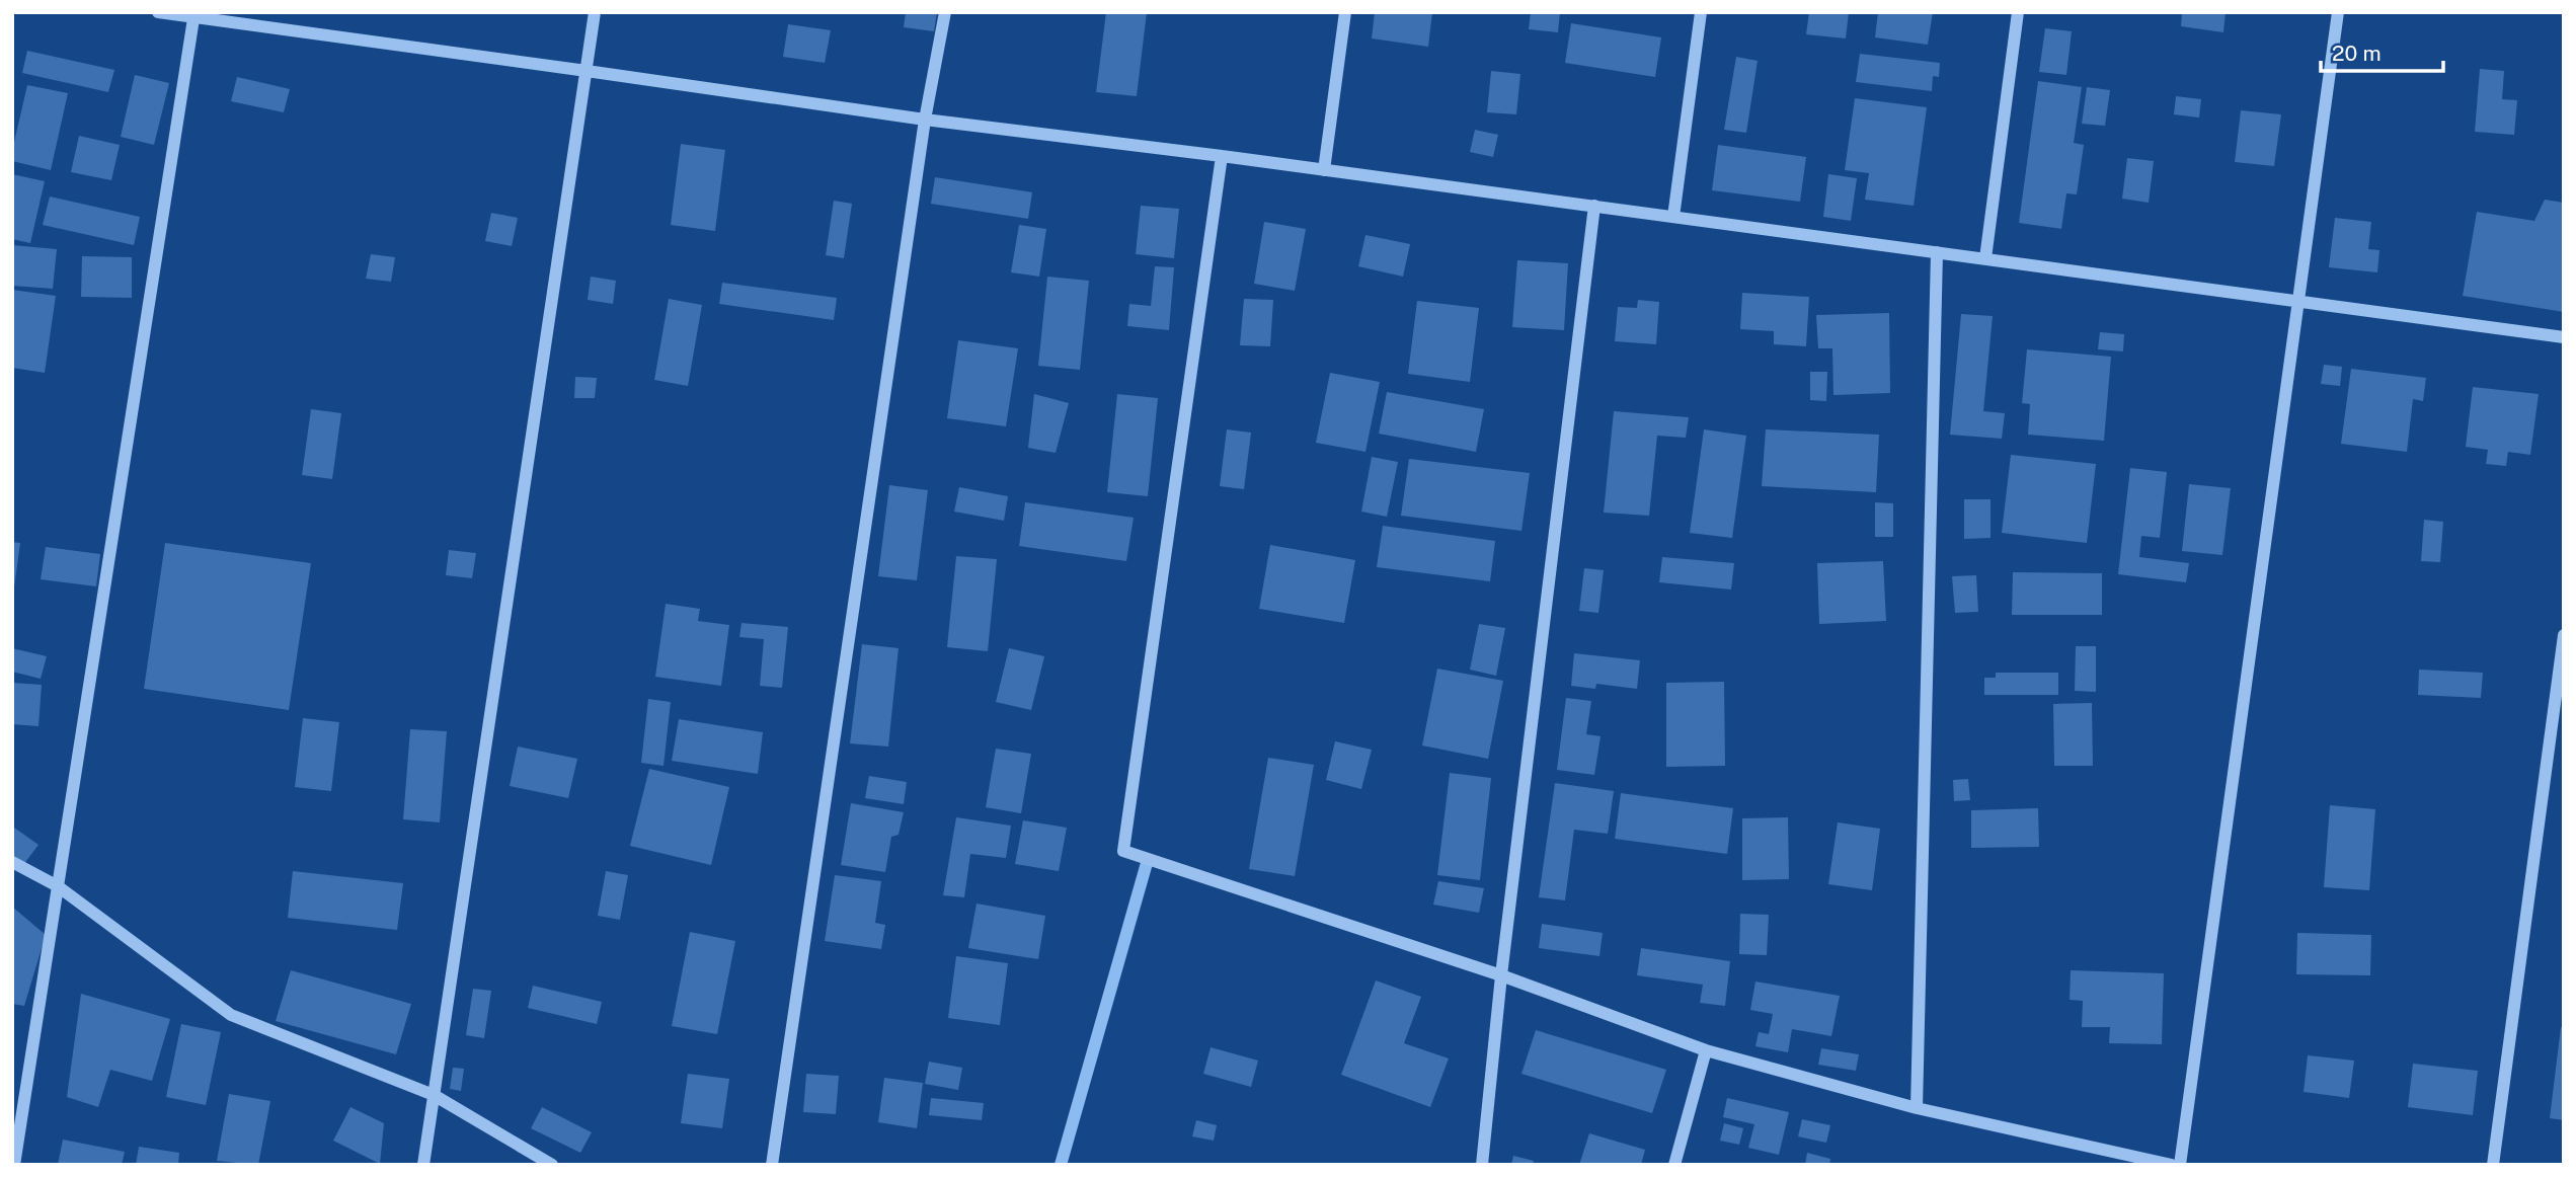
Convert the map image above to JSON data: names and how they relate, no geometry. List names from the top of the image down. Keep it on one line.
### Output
{"scale_bar":"20 m"}
